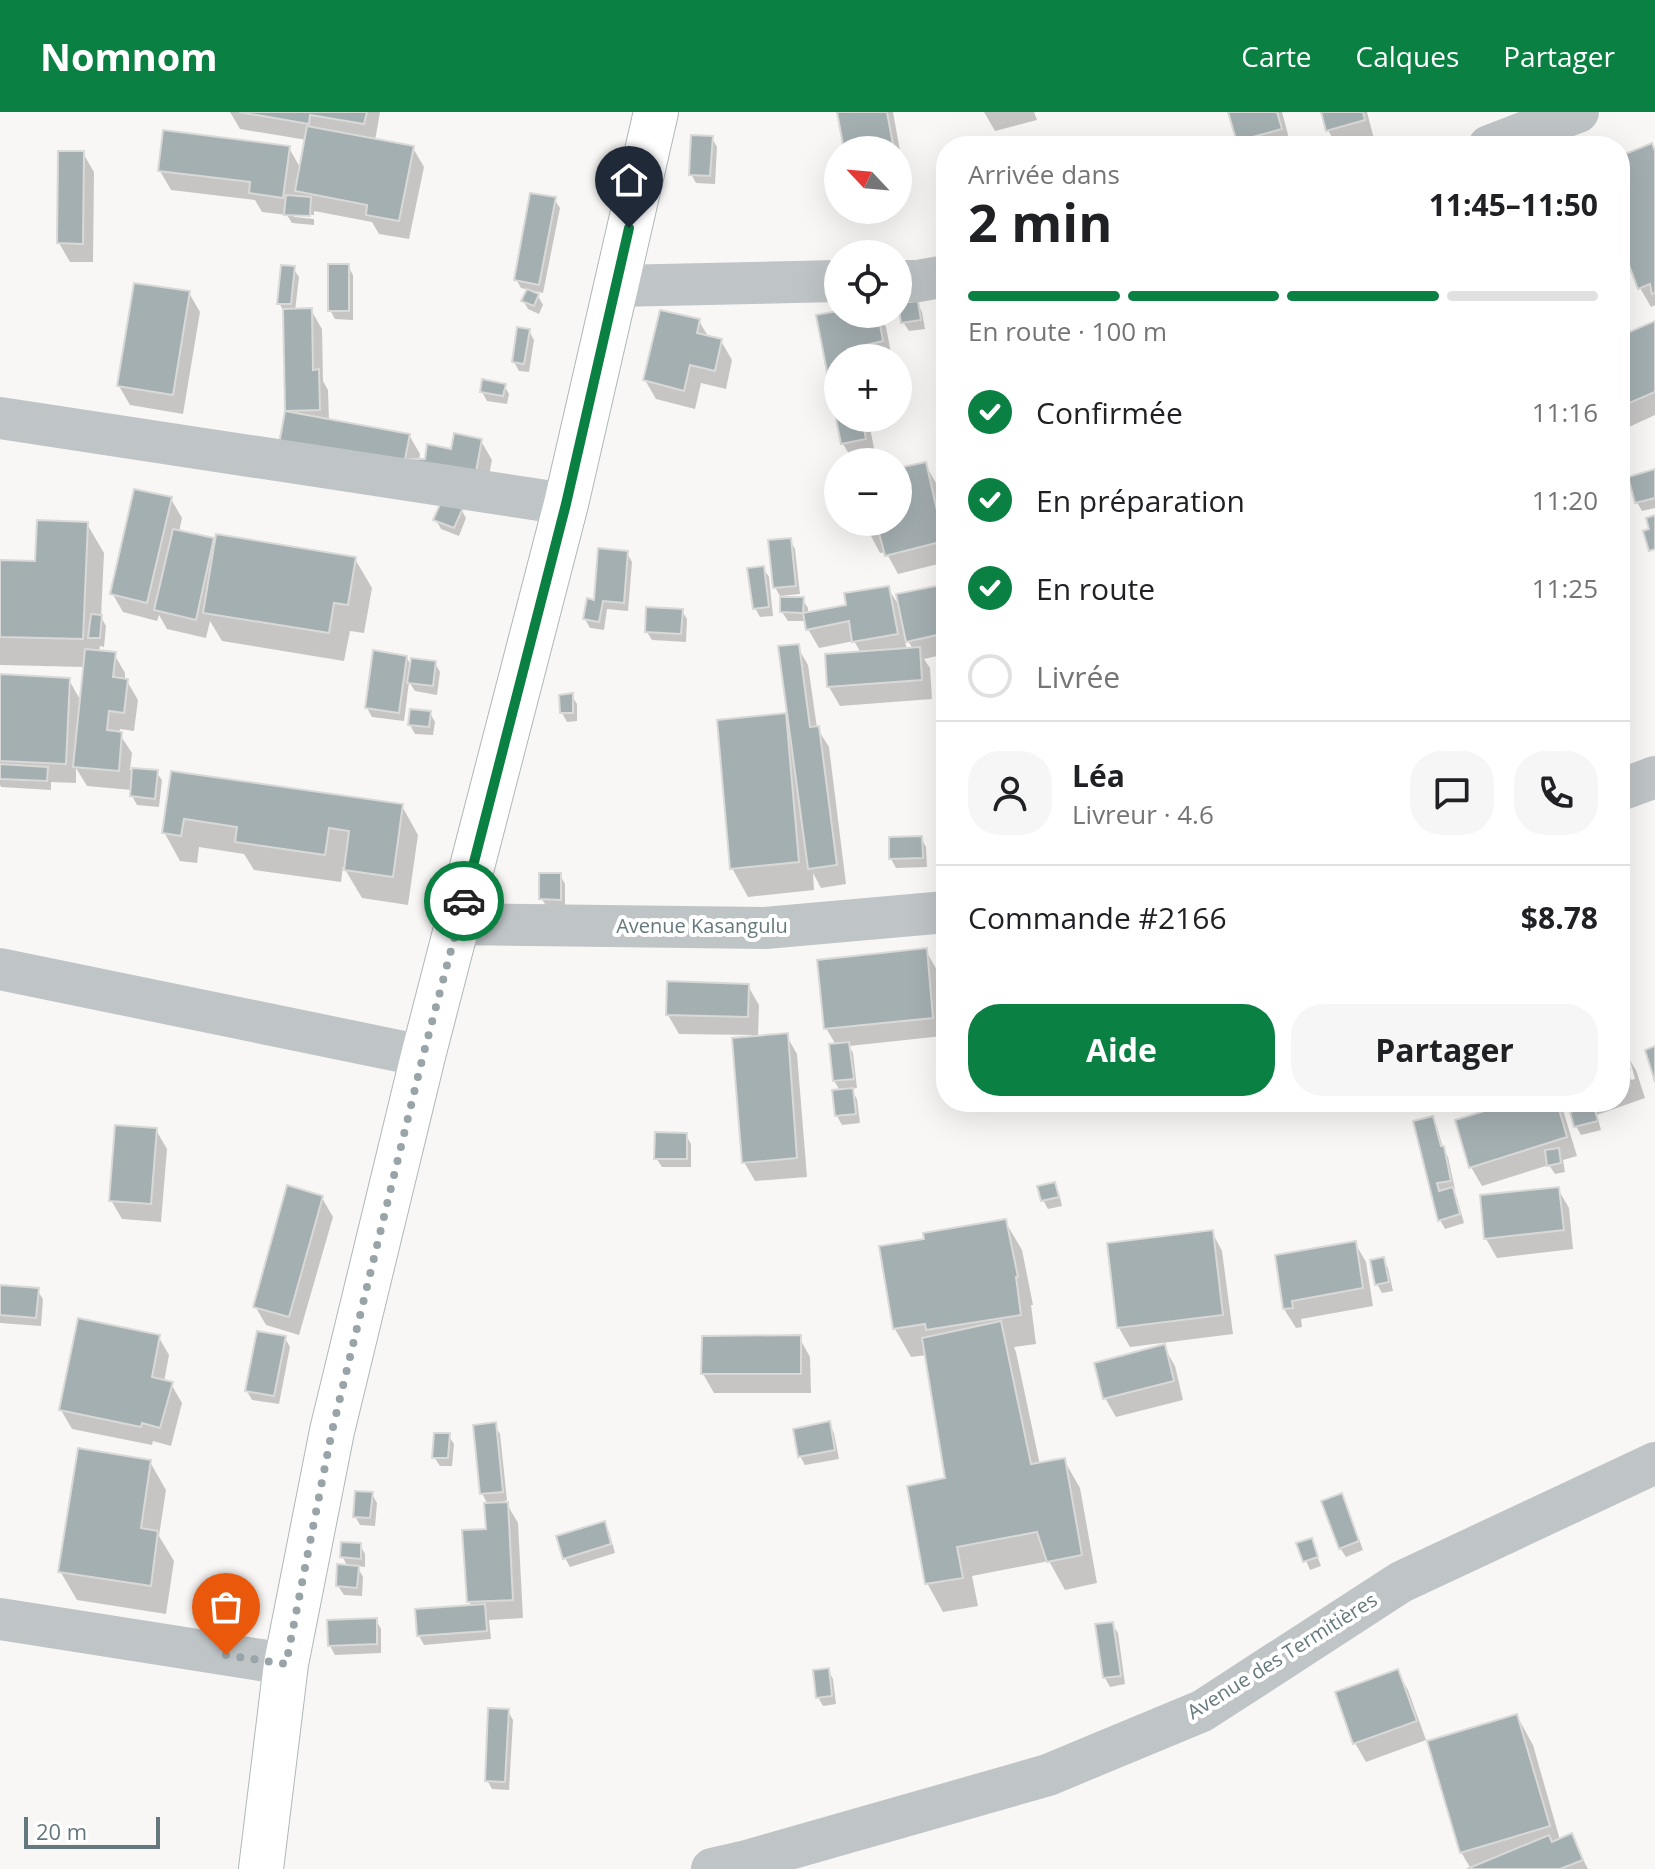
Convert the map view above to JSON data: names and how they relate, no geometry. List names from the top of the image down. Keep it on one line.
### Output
{"streets":{"street":["Avenue Kasangulu","Avenue des Termitières"]},"scale_bar":"20 m","north":"top left","page":{"header":"Nomnom","nav":["Carte","Calques","Partager"],"map_buttons":["+","−"],"heading":["2 min","Arrivée dans","11:45–11:50"],"panel":["Léa","Livreur · 4.6","Commande #2166","$8.78"],"bar":"En route · 100 m","list":[["Confirmée","11:16"],["En préparation","11:20"],["En route","11:25"],"Livrée"],"buttons":["Aide","Partager"],"scale":"20 m"}}
